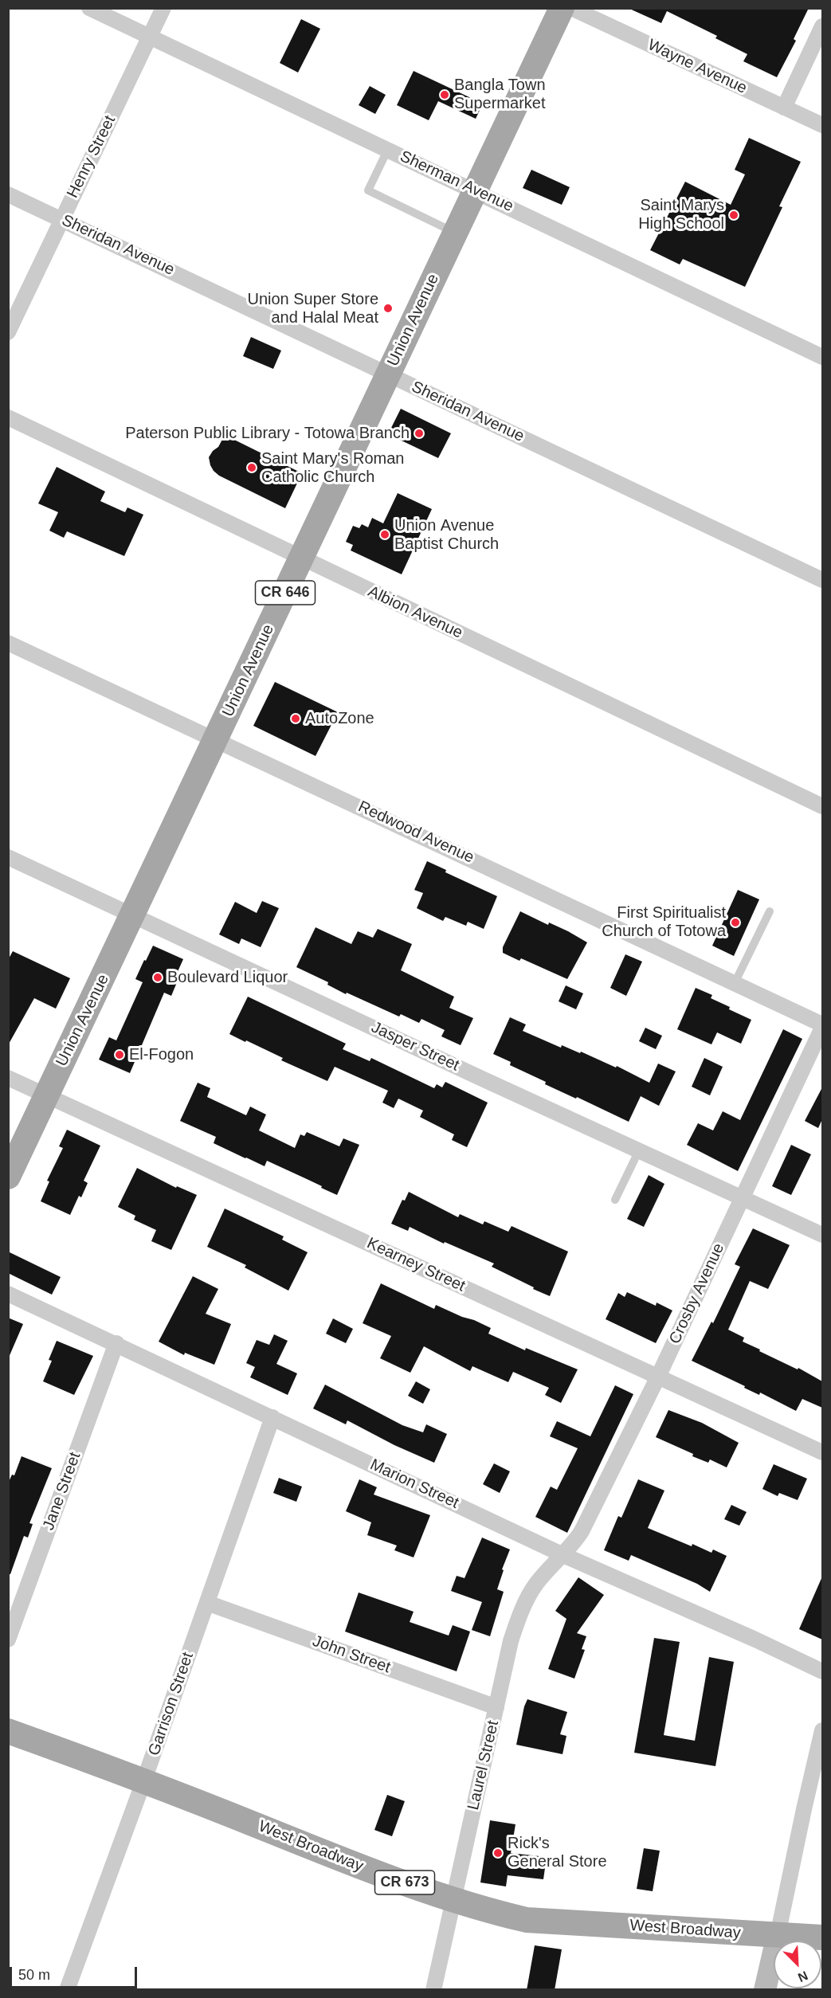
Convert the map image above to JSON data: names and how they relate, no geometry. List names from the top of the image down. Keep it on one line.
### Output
{"streets":{"main road":["Union Avenue","CR 646","West Broadway","CR 673"],"street":["Wayne Avenue","Henry Street","Sherman Avenue","Sheridan Avenue","Albion Avenue","Redwood Avenue","Jasper Street","Kearney Street","Crosby Avenue","Marion Street","Jane Street","John Street","Garrison Street","Laurel Street"]},"crossings":[["Henry Street","Sherman Avenue"],["Henry Street","Sheridan Avenue"],["Sherman Avenue","Union Avenue"],["Sheridan Avenue","Union Avenue"],["Union Avenue","Albion Avenue"],["Union Avenue","Redwood Avenue"],["Union Avenue","Jasper Street"],["Union Avenue","Kearney Street"],["Redwood Avenue","Crosby Avenue"],["Jasper Street","Crosby Avenue"],["Kearney Street","Crosby Avenue"],["Crosby Avenue","Marion Street"],["Crosby Avenue","Laurel Street"],["Marion Street","Jane Street"],["Marion Street","Garrison Street"],["Marion Street","Laurel Street"],["John Street","Garrison Street"],["John Street","Laurel Street"],["Garrison Street","West Broadway"],["Laurel Street","West Broadway"]],"places":["Bangla Town Supermarket","Saint Marys High School","Union Super Store and Halal Meat","Paterson Public Library - Totowa Branch","Saint Mary's Roman Catholic Church","Union Avenue Baptist Church","AutoZone","First Spiritualist Church of Totowa","Boulevard Liquor","El-Fogon","Rick's General Store"],"scale_bar":"50 m","north":"bottom right"}
